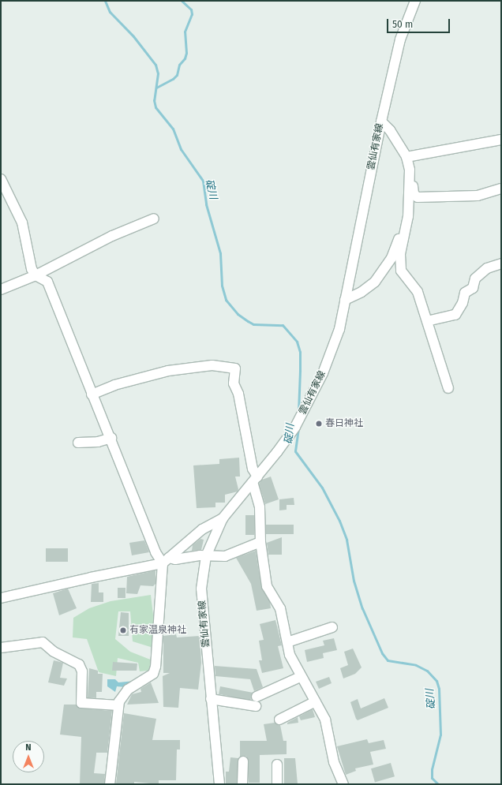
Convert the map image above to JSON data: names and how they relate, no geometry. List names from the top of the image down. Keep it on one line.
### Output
{"streets":{"street":["雲仙有家線"]},"water":["碇川"],"places":["春日神社","有家温泉神社"],"scale_bar":"50 m","north":"top"}
